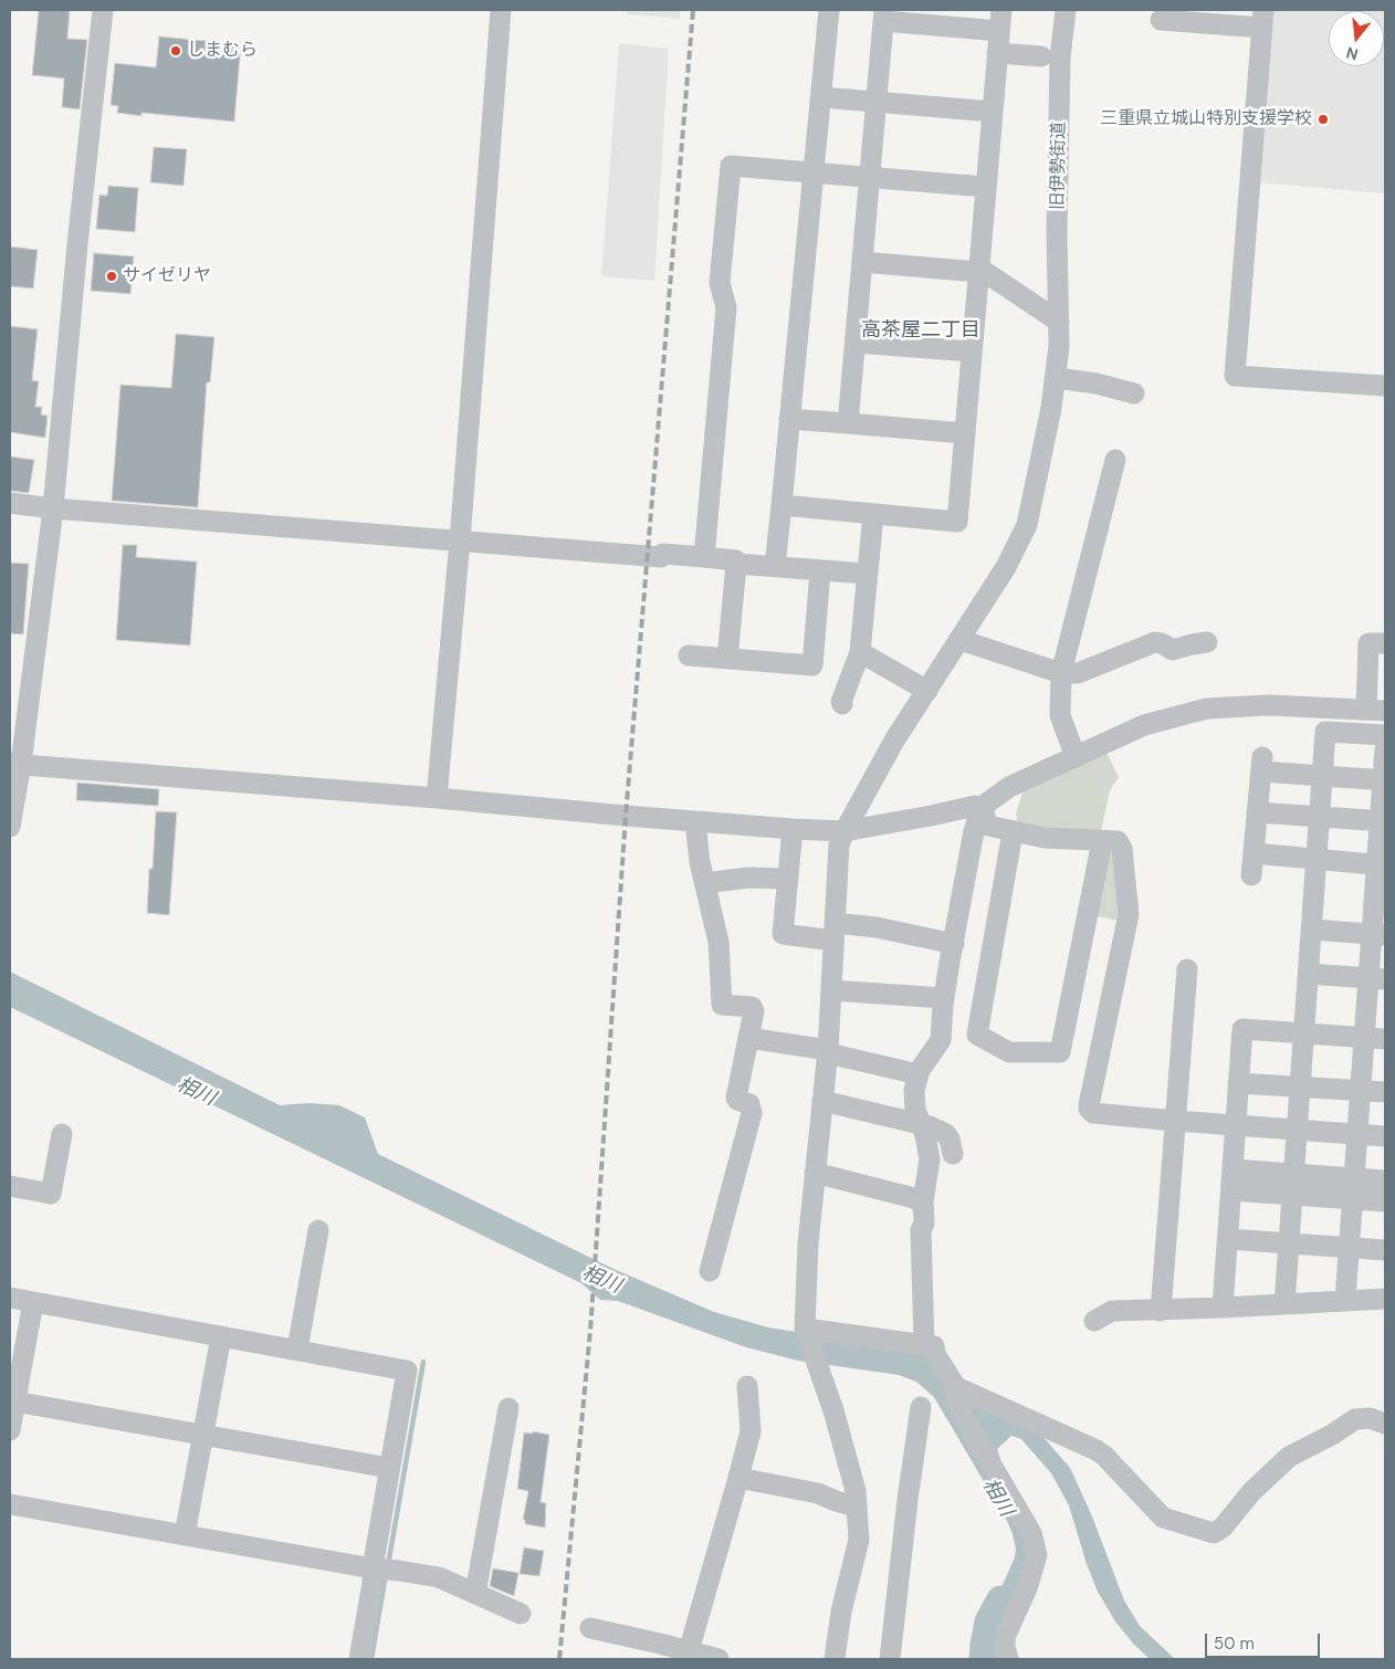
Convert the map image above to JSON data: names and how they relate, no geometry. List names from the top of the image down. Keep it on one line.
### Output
{"streets":{"street":["旧伊勢街道"]},"districts":["高茶屋二丁目"],"water":["相川"],"places":["しまむら","三重県立城山特別支援学校","サイゼリヤ"],"scale_bar":"50 m","north":"bottom"}
